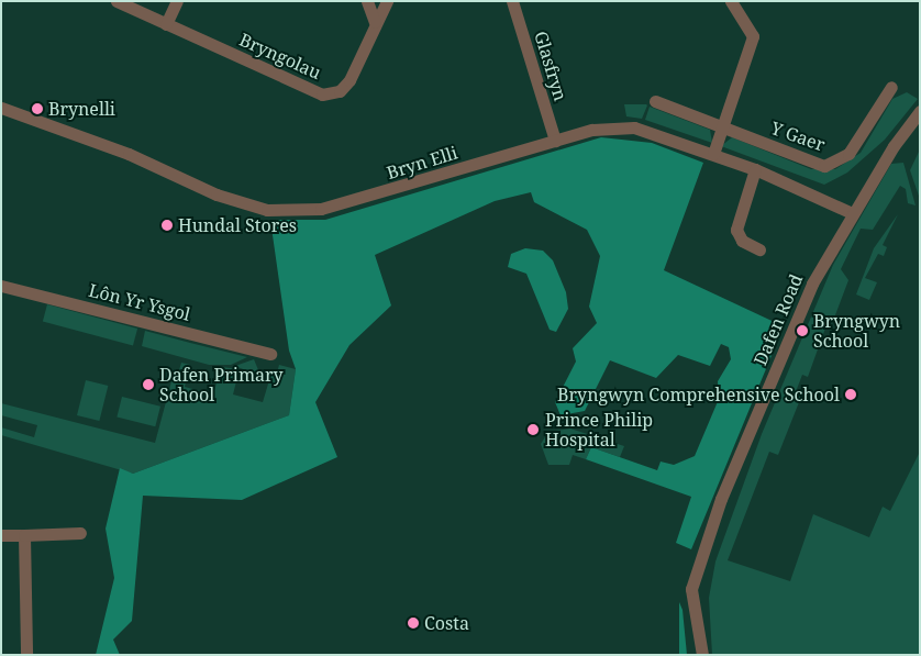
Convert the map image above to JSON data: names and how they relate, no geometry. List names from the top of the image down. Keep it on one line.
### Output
{"streets":{"street":["Bryngolau","Glasfryn","Y Gaer","Bryn Elli","Lôn Yr Ysgol","Dafen Road"]},"crossings":[["Glasfryn","Bryn Elli"],["Bryn Elli","Dafen Road"]],"places":["Brynelli","Hundal Stores","Bryngwyn School","Dafen Primary School","Bryngwyn Comprehensive School","Prince Philip Hospital","Costa"]}
